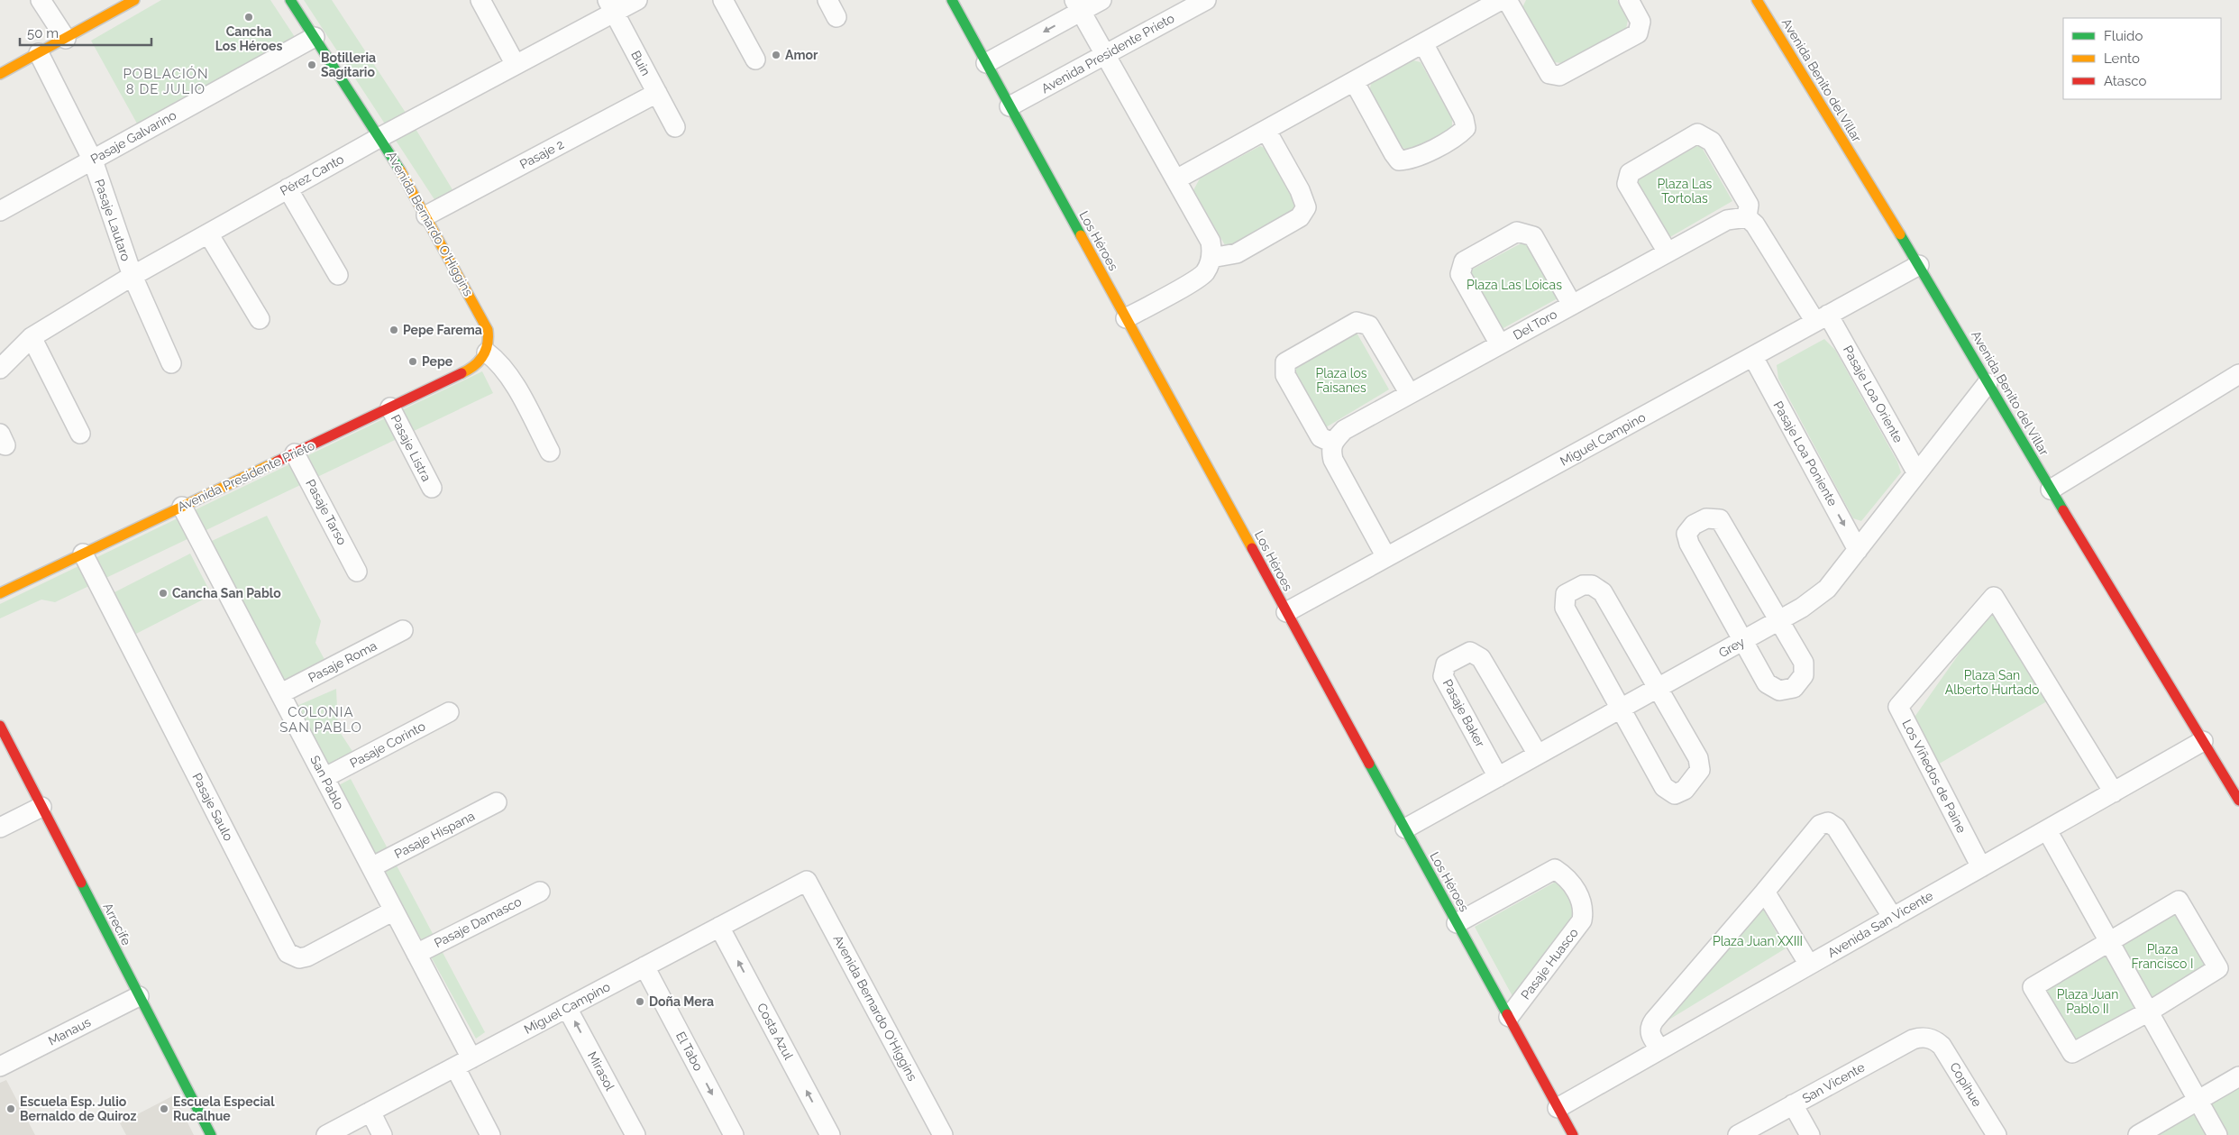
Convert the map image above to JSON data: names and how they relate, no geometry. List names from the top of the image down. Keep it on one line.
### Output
{"streets":{"street":["Avenida Presidente Prieto","Buin","Avenida Benito del Villar","Pasaje Galvarino","Pasaje 2","Pérez Canto","Pasaje Lautaro","Avenida Bernardo O'Higgins","Los Héroes","Del Toro","Pasaje Loa Oriente","Miguel Campino","Pasaje Listra","Pasaje Loa Poniente","Pasaje Tarso","Grey","Pasaje Roma","Pasaje Baker","Pasaje Corinto","Los Viñedos de Paine","San Pablo","Pasaje Saulo","Pasaje Hispana","Pasaje Damasco","Arrecife","Avenida San Vicente","Pasaje Huasco","Manaus","Costa Azul","El Tabo","Mirasol","San Vicente","Copihue"]},"crossings":[["Avenida Presidente Prieto","Avenida Bernardo O'Higgins"],["Avenida Presidente Prieto","Los Héroes"],["Avenida Presidente Prieto","Pasaje Listra"],["Avenida Presidente Prieto","Pasaje Tarso"],["Avenida Presidente Prieto","San Pablo"],["Avenida Presidente Prieto","Pasaje Saulo"],["Buin","Pasaje 2"],["Buin","Pérez Canto"],["Avenida Benito del Villar","Miguel Campino"],["Avenida Benito del Villar","Grey"],["Avenida Benito del Villar","Avenida San Vicente"],["Pasaje Galvarino","Pasaje Lautaro"],["Pasaje Galvarino","Avenida Bernardo O'Higgins"],["Pasaje 2","Avenida Bernardo O'Higgins"],["Pérez Canto","Pasaje Lautaro"],["Pérez Canto","Avenida Bernardo O'Higgins"],["Avenida Bernardo O'Higgins","Miguel Campino"],["Los Héroes","Miguel Campino"],["Los Héroes","Grey"],["Los Héroes","Avenida San Vicente"],["Los Héroes","Pasaje Huasco"],["Pasaje Loa Oriente","Miguel Campino"],["Pasaje Loa Oriente","Grey"],["Miguel Campino","Pasaje Loa Poniente"],["Miguel Campino","San Pablo"],["Miguel Campino","Costa Azul"],["Miguel Campino","El Tabo"],["Miguel Campino","Mirasol"],["Pasaje Loa Poniente","Grey"],["Grey","Pasaje Baker"],["Pasaje Roma","San Pablo"],["Pasaje Corinto","San Pablo"],["Los Viñedos de Paine","Avenida San Vicente"],["San Pablo","Pasaje Saulo"],["San Pablo","Pasaje Hispana"],["San Pablo","Pasaje Damasco"],["Arrecife","Manaus"],["San Vicente","Copihue"]],"one_way":["Pasaje Loa Poniente","Costa Azul","El Tabo","Mirasol"],"districts":["POBLACIÓN 8 DE JULIO","COLONIA SAN PABLO"],"parks":["Plaza Las Tortolas","Plaza Las Loicas","Plaza los Faisanes","Plaza San Alberto Hurtado","Plaza Juan XXIII","Plaza Francisco I","Plaza Juan Pablo II"],"places":["Cancha Los Héroes","Amor","Botilleria Sagitario","Pepe Farema","Pepe","Cancha San Pablo","Doña Mera","Escuela Esp. Julio Bernaldo de Quiroz","Escuela Especial Rucalhue"],"legend":["Fluido","Lento","Atasco"],"scale_bar":"50 m"}
